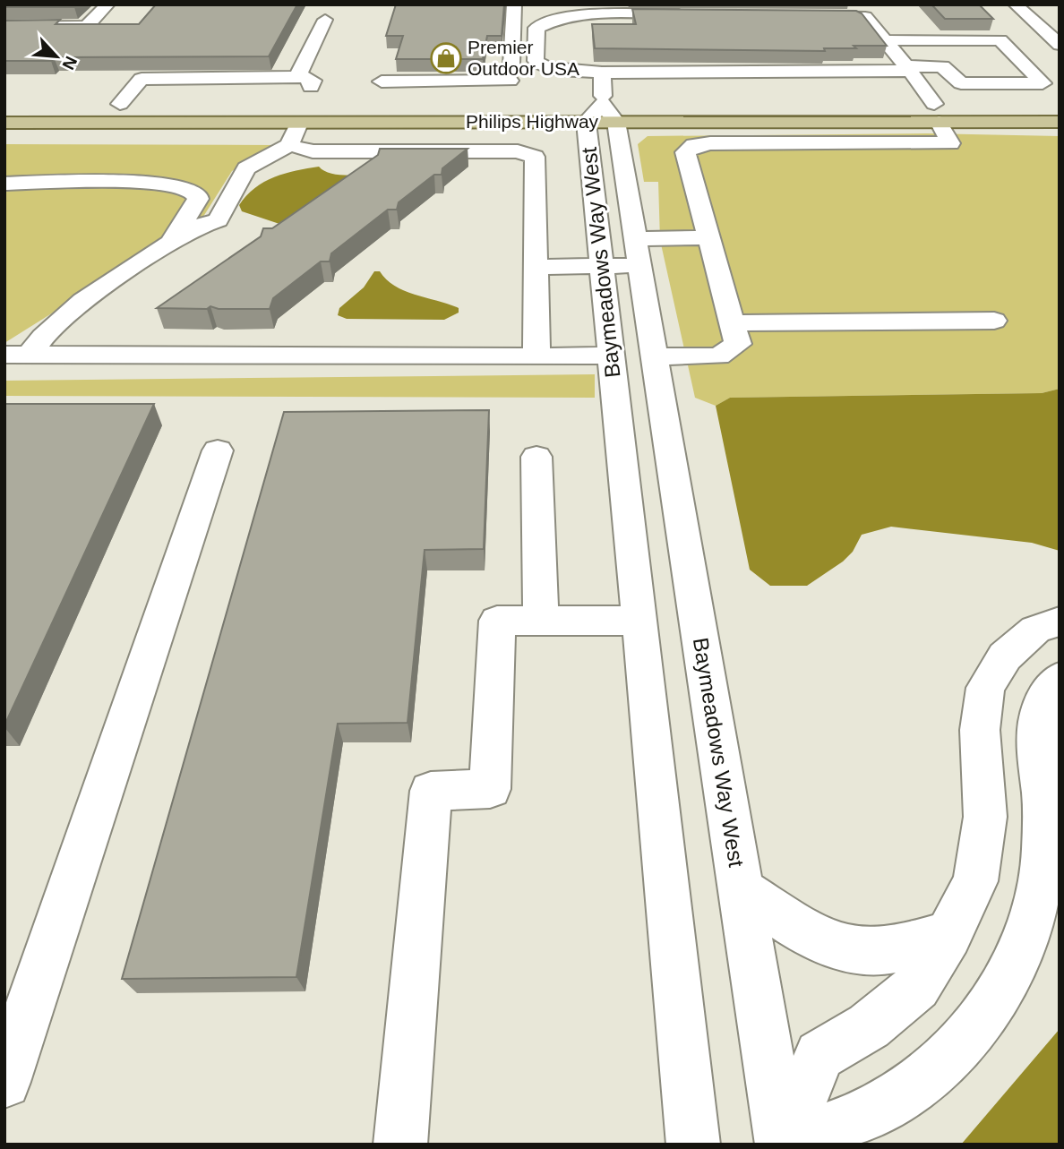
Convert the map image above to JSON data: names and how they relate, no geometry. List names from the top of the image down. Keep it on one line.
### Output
{"streets":{"main road":["Philips Highway"],"street":["Baymeadows Way West"]},"crossings":[["Philips Highway","Baymeadows Way West"]],"places":{"shop":["Premier Outdoor USA"]},"north":"bottom right"}
